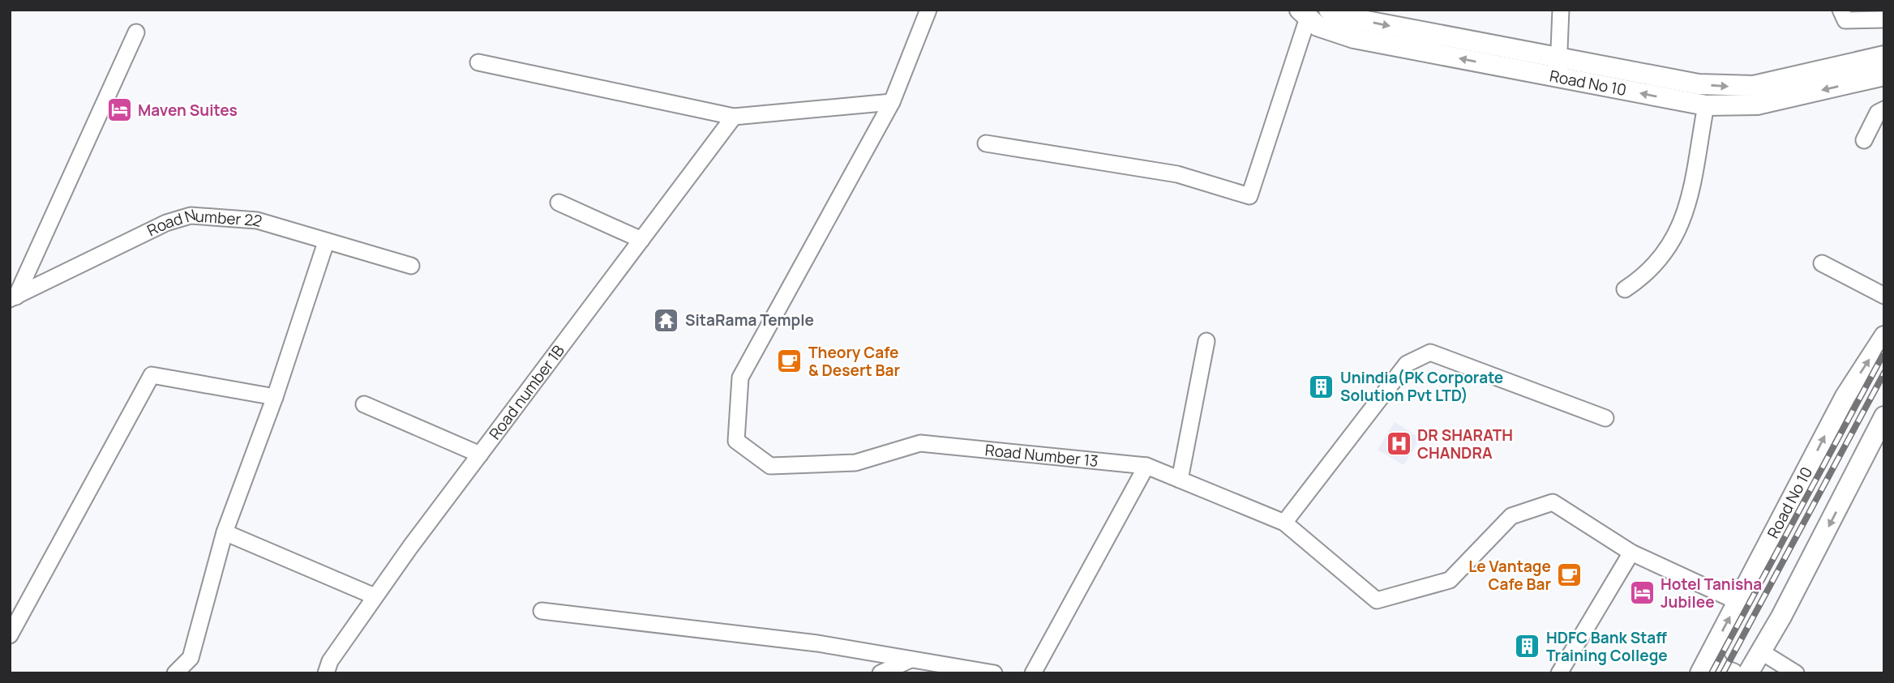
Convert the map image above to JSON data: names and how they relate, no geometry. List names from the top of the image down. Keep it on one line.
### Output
{"streets":{"main road":["Road No 10"],"street":["Road Number 22","Road number 1B","Road Number 13"]},"crossings":[["Road No 10","Road Number 13"]],"places":{"hotel":["Maven Suites","Hotel Tanisha Jubilee"],"temple":["SitaRama Temple"],"cafe":["Theory Cafe & Desert Bar","Le Vantage Cafe Bar"],"building":["Unindia(PK Corporate Solution Pvt LTD)","HDFC Bank Staff Training College"],"hospital":["DR SHARATH CHANDRA"]}}
